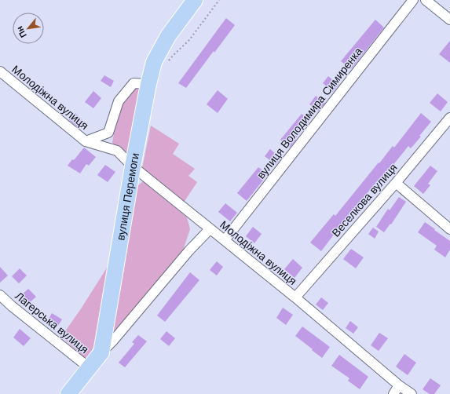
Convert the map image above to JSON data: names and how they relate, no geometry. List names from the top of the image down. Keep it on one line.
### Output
{"streets":{"main road":["вулиця Перемоги"],"street":["Молодіжна вулиця","вулиця Володимира Симиренка","Веселкова вулиця","Лагерська вулиця"]},"crossings":[["Молодіжна вулиця","вулиця Володимира Симиренка"],["Молодіжна вулиця","вулиця Перемоги"],["Молодіжна вулиця","Веселкова вулиця"],["вулиця Перемоги","Лагерська вулиця"]],"north":"bottom left"}
